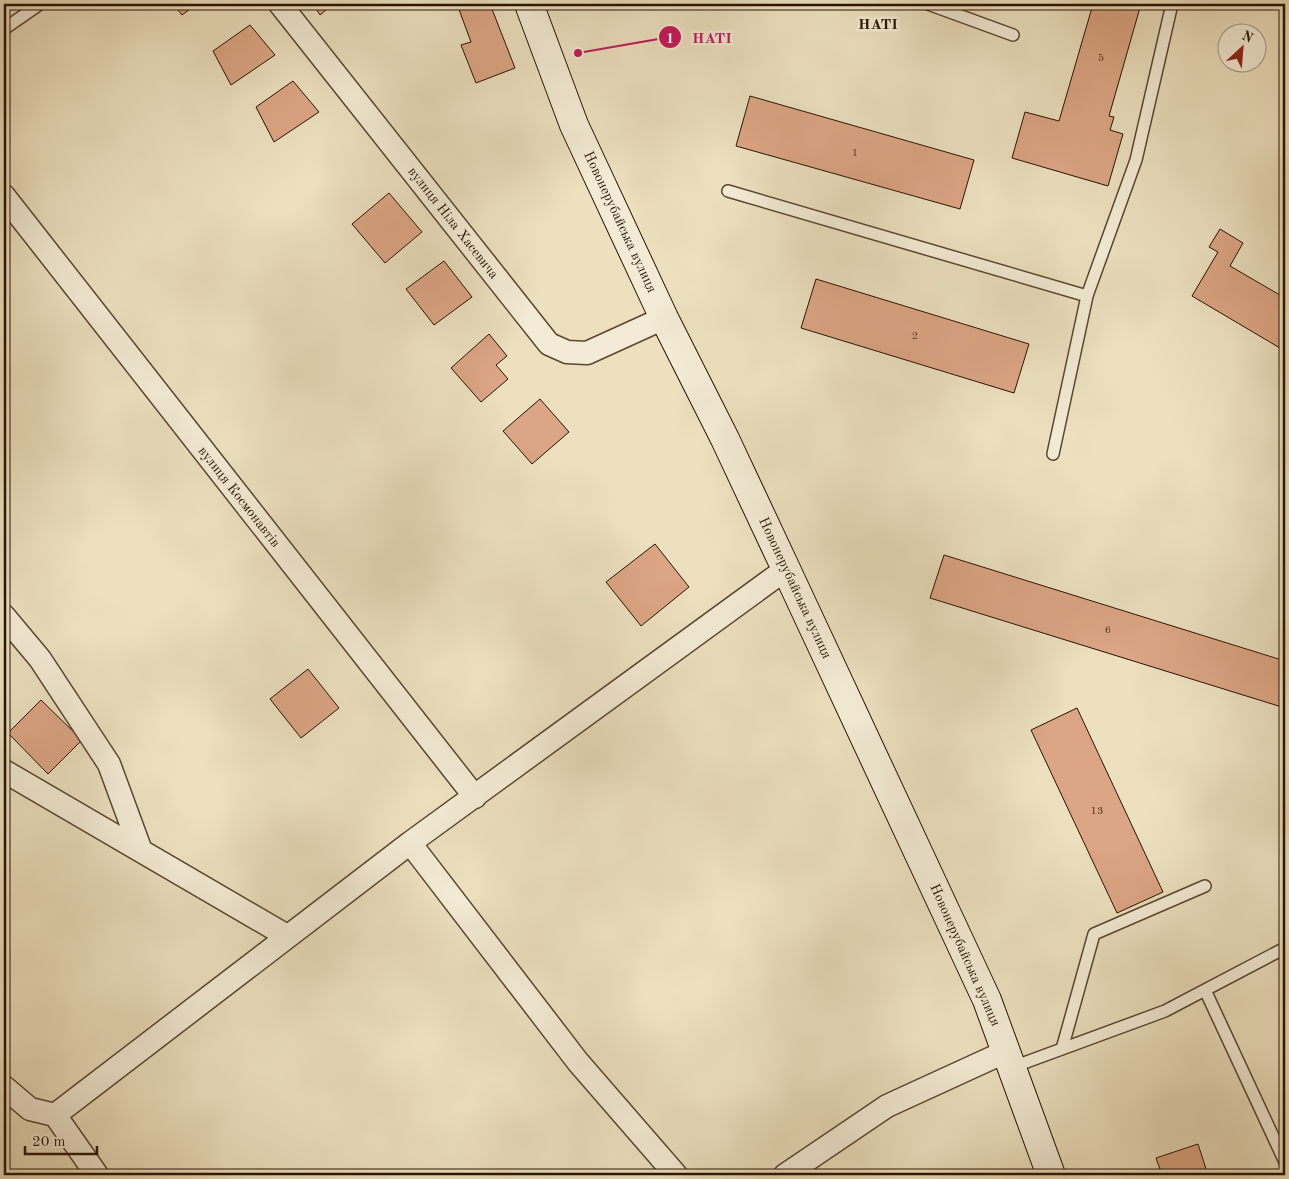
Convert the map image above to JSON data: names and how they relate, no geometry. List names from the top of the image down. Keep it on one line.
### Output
{"streets":{"street":["Новонерубайська вулиця","вулиця Ніла Хасевича","вулиця Космонавтів"]},"crossings":[["Новонерубайська вулиця","вулиця Ніла Хасевича"]],"districts":["НАТІ"],"places":["НАТІ"],"house_numbers":["5","1","2","6","13"],"scale_bar":"20 m","north":"top right"}
